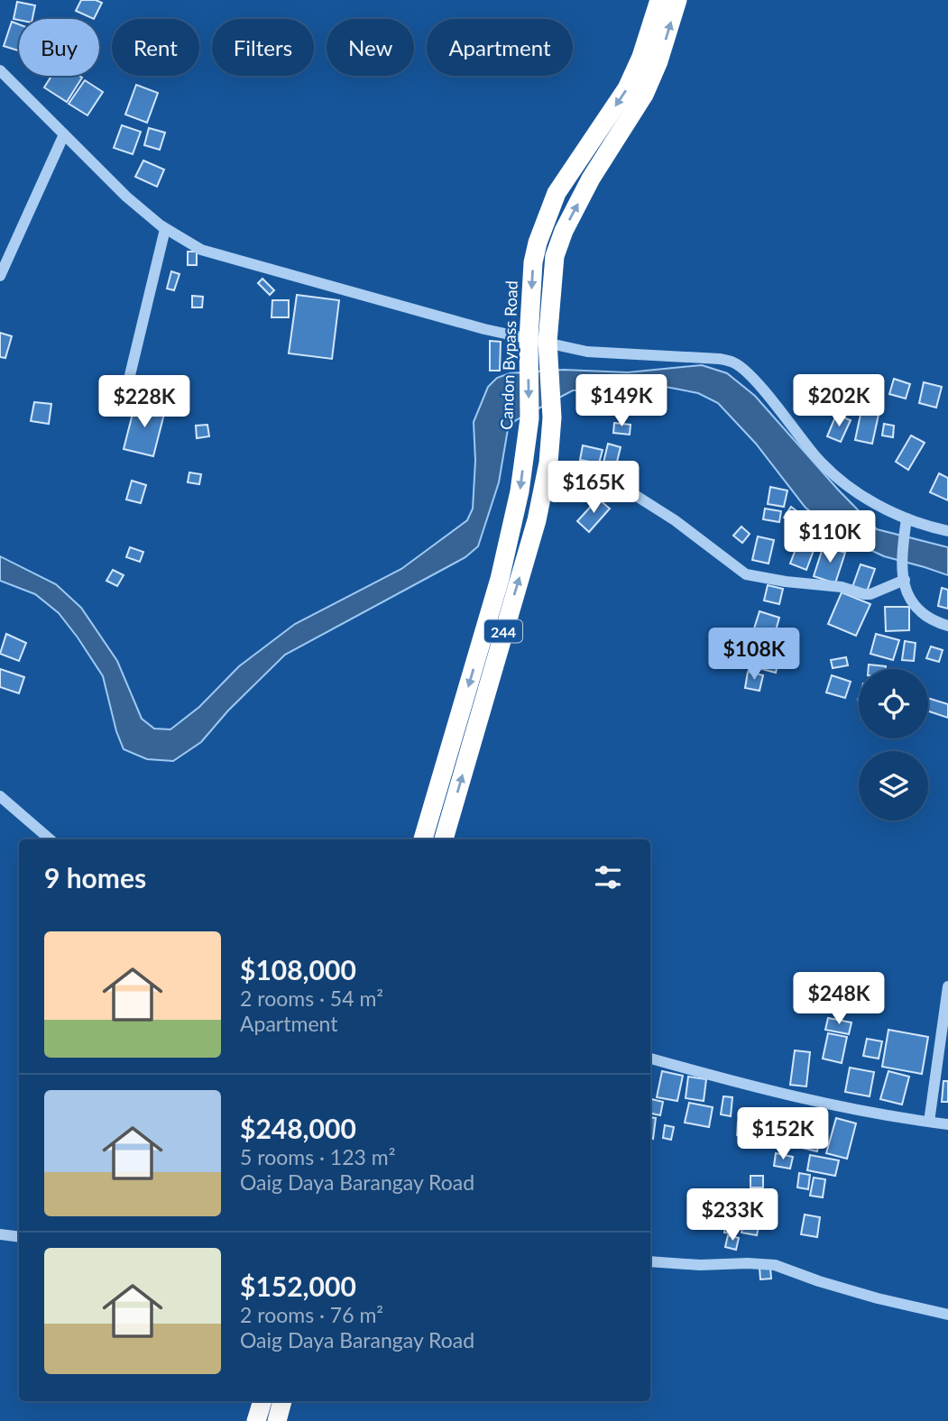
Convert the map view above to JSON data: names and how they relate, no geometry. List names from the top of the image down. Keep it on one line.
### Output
{"streets":{"highway":["Candon Bypass Road","244"]},"page":{"chip":["Buy","Rent","Filters","New","Apartment"],"price":["$149K","$202K","$228K","$165K","$110K","$108K","$248K","$152K","$233K"],"heading":"9 homes","list":[{"name":"$108,000","note":"2 rooms · 54 m² · Apartment"},{"name":"$248,000","note":"5 rooms · 123 m² · Oaig Daya Barangay Road"},{"name":"$152,000","note":"2 rooms · 76 m² · Oaig Daya Barangay Road"}]}}
